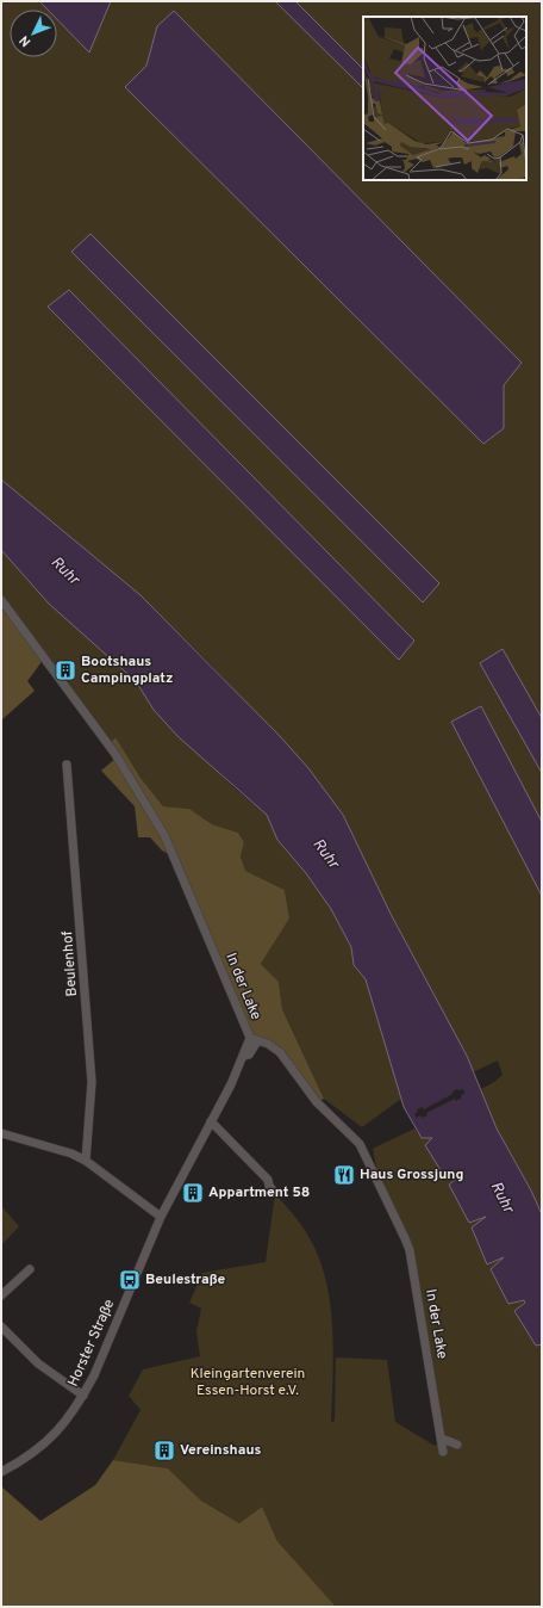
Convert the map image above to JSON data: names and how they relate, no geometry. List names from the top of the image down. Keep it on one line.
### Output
{"streets":{"street":["Beulenhof","In der Lake","Horster Straße"]},"crossings":[["In der Lake","Horster Straße"]],"water":["Ruhr"],"parks":["Kleingartenverein Essen-Horst e.V."],"places":{"building":["Bootshaus Campingplatz","Appartment 58","Vereinshaus"],"restaurant":["Haus Grossjung"],"bus stop":["Beulestraße"]},"north":"bottom left"}
